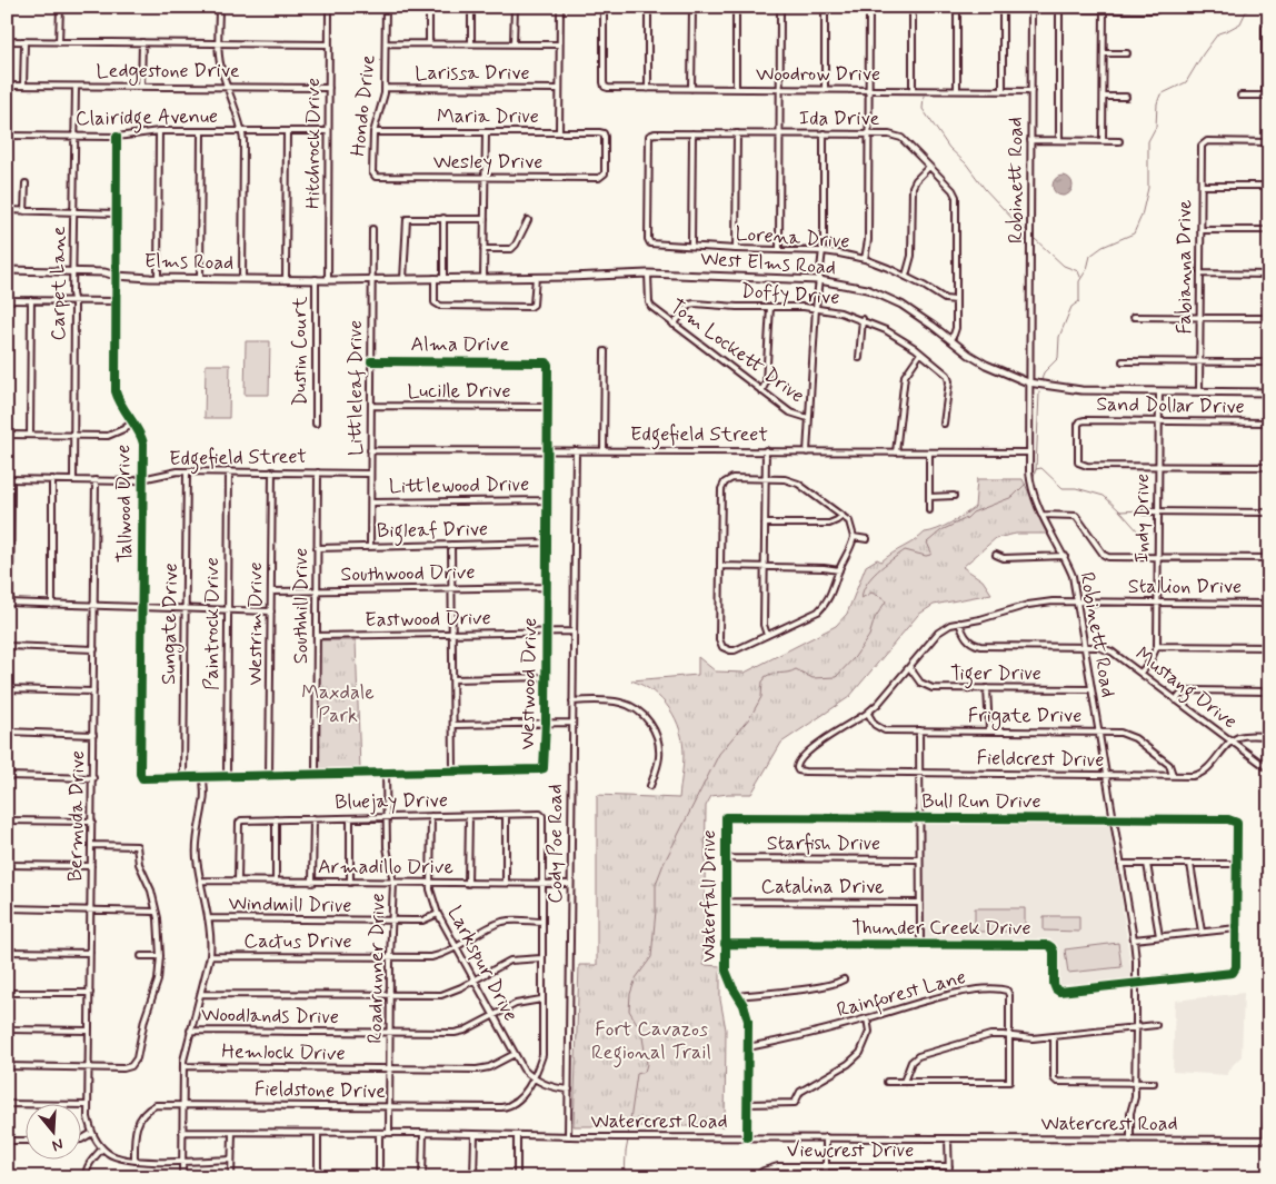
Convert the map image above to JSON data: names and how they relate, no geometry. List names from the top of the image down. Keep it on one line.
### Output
{"streets":{"main road":["Elms Road","West Elms Road"],"street":["Ledgestone Drive","Larissa Drive","Woodrow Drive","Hondo Drive","Maria Drive","Clairidge Avenue","Ida Drive","Hitchrock Drive","Wesley Drive","Robinett Road","Lorena Drive","Fabianna Drive","Carpet Lane","Doffy Drive","Alma Drive","Dustin Court","Tom Lockett Drive","Littleleaf Drive","Lucille Drive","Sand Dollar Drive","Edgefield Street","Littlewood Drive","Tallwood Drive","Indy Drive","Bigleaf Drive","Southwood Drive","Stallion Drive","Southhill Drive","Eastwood Drive","Sungate Drive","Paintrock Drive","Westrim Drive","Tiger Drive","Westwood Drive","Mustang Drive","Frigate Drive","Fieldcrest Drive","Bluejay Drive","Bull Run Drive","Bermuda Drive","Cody Poe Road","Starfish Drive","Armadillo Drive","Catalina Drive","Waterfall Drive","Windmill Drive","Thunder Creek Drive","Cactus Drive","Larkspur Drive","Roadrunner Drive","Rainforest Lane","Woodlands Drive","Hemlock Drive","Fieldstone Drive","Watercrest Road","Viewcrest Drive"]},"crossings":[["Ledgestone Drive","Hitchrock Drive"],["Ledgestone Drive","Carpet Lane"],["Larissa Drive","Hondo Drive"],["Woodrow Drive","Robinett Road"],["Hondo Drive","Maria Drive"],["Hondo Drive","Wesley Drive"],["Maria Drive","Wesley Drive"],["Clairidge Avenue","Carpet Lane"],["Clairidge Avenue","Tallwood Drive"],["Ida Drive","Lorena Drive"],["Ida Drive","West Elms Road"],["Hitchrock Drive","Elms Road"],["Robinett Road","West Elms Road"],["Robinett Road","Edgefield Street"],["Robinett Road","Stallion Drive"],["Robinett Road","Tiger Drive"],["Robinett Road","Mustang Drive"],["Robinett Road","Frigate Drive"],["Robinett Road","Fieldcrest Drive"],["Robinett Road","Bull Run Drive"],["Robinett Road","Thunder Creek Drive"],["Robinett Road","Watercrest Road"],["Elms Road","West Elms Road"],["Elms Road","Carpet Lane"],["Elms Road","Dustin Court"],["Elms Road","Littleleaf Drive"],["Elms Road","Tallwood Drive"],["West Elms Road","Fabianna Drive"],["West Elms Road","Tom Lockett Drive"],["West Elms Road","Littleleaf Drive"],["West Elms Road","Indy Drive"],["Carpet Lane","Edgefield Street"],["Doffy Drive","Tom Lockett Drive"],["Alma Drive","Littleleaf Drive"],["Alma Drive","Westwood Drive"],["Littleleaf Drive","Lucille Drive"],["Littleleaf Drive","Edgefield Street"],["Littleleaf Drive","Littlewood Drive"],["Littleleaf Drive","Bigleaf Drive"],["Lucille Drive","Westwood Drive"],["Sand Dollar Drive","Indy Drive"],["Edgefield Street","Tallwood Drive"],["Edgefield Street","Southhill Drive"],["Edgefield Street","Sungate Drive"],["Edgefield Street","Paintrock Drive"],["Edgefield Street","Westrim Drive"],["Edgefield Street","Westwood Drive"],["Edgefield Street","Bermuda Drive"],["Edgefield Street","Cody Poe Road"],["Littlewood Drive","Westwood Drive"],["Tallwood Drive","Westwood Drive"],["Indy Drive","Stallion Drive"],["Indy Drive","Mustang Drive"],["Bigleaf Drive","Southhill Drive"],["Bigleaf Drive","Westwood Drive"],["Southwood Drive","Southhill Drive"],["Southwood Drive","Westrim Drive"],["Southwood Drive","Westwood Drive"],["Stallion Drive","Tiger Drive"],["Stallion Drive","Mustang Drive"],["Stallion Drive","Frigate Drive"],["Stallion Drive","Fieldcrest Drive"],["Southhill Drive","Eastwood Drive"],["Southhill Drive","Westwood Drive"],["Eastwood Drive","Westwood Drive"],["Eastwood Drive","Cody Poe Road"],["Sungate Drive","Westwood Drive"],["Paintrock Drive","Westwood Drive"],["Westrim Drive","Westwood Drive"],["Westwood Drive","Roadrunner Drive"],["Mustang Drive","Fieldcrest Drive"],["Frigate Drive","Fieldcrest Drive"],["Bluejay Drive","Armadillo Drive"],["Bluejay Drive","Larkspur Drive"],["Bluejay Drive","Roadrunner Drive"],["Bluejay Drive","Fieldstone Drive"],["Bull Run Drive","Waterfall Drive"],["Bull Run Drive","Thunder Creek Drive"],["Cody Poe Road","Armadillo Drive"],["Cody Poe Road","Watercrest Road"],["Starfish Drive","Waterfall Drive"],["Armadillo Drive","Larkspur Drive"],["Armadillo Drive","Roadrunner Drive"],["Armadillo Drive","Fieldstone Drive"],["Catalina Drive","Waterfall Drive"],["Waterfall Drive","Thunder Creek Drive"],["Waterfall Drive","Rainforest Lane"],["Waterfall Drive","Watercrest Road"],["Windmill Drive","Larkspur Drive"],["Windmill Drive","Roadrunner Drive"],["Cactus Drive","Larkspur Drive"],["Cactus Drive","Roadrunner Drive"],["Cactus Drive","Fieldstone Drive"],["Larkspur Drive","Woodlands Drive"],["Larkspur Drive","Hemlock Drive"],["Larkspur Drive","Fieldstone Drive"],["Roadrunner Drive","Woodlands Drive"],["Roadrunner Drive","Hemlock Drive"],["Roadrunner Drive","Fieldstone Drive"],["Roadrunner Drive","Watercrest Road"],["Woodlands Drive","Fieldstone Drive"]],"parks":["Maxdale Park","Fort Cavazos Regional Trail"],"north":"bottom"}
